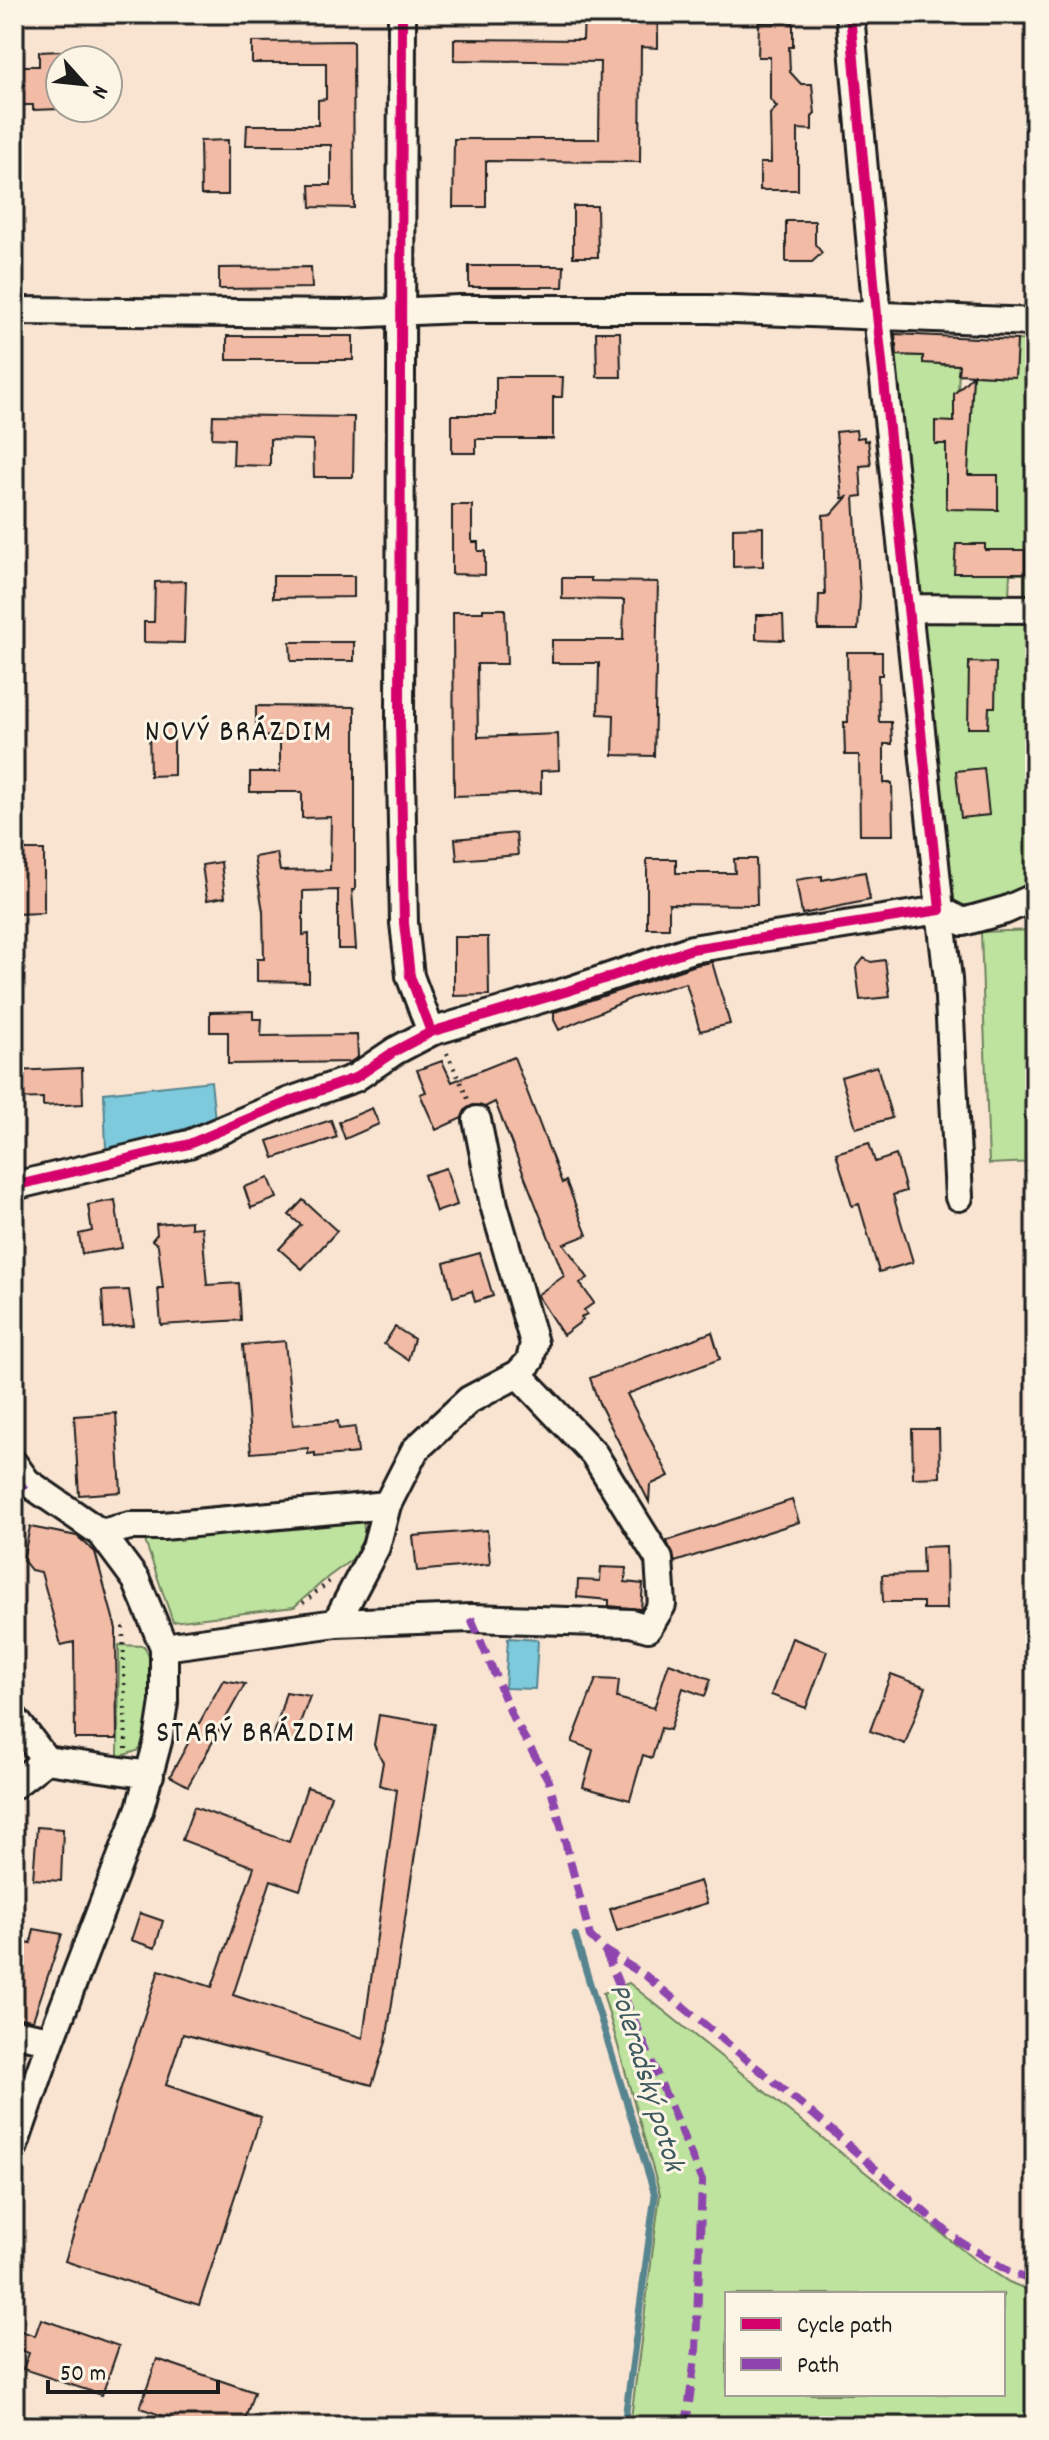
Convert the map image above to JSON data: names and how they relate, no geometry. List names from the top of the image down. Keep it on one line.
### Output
{"districts":["NOVÝ BRÁZDIM","STARÝ BRÁZDIM"],"water":["Poleradský potok"],"legend":["Cycle path","Path"],"scale_bar":"50 m","north":"bottom right"}
